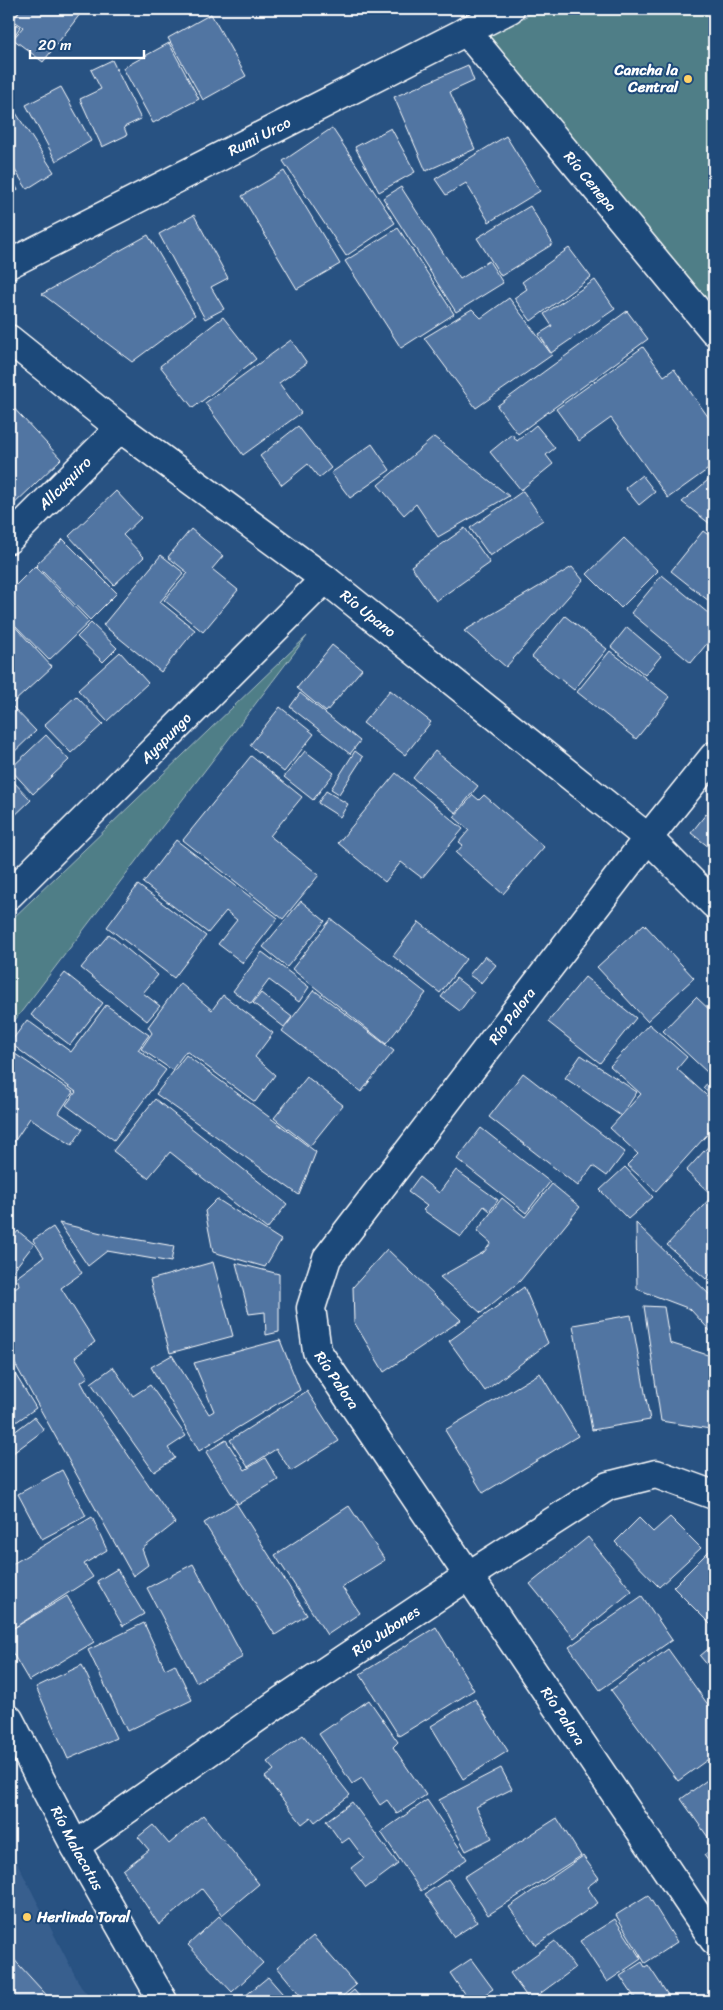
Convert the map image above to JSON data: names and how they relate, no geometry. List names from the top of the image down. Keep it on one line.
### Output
{"streets":{"street":["Rumi Urco","Río Cenepa","Allcuquiro","Río Upano","Ayapungo","Río Palora","Río Jubones","Río Malacatus"]},"crossings":[["Rumi Urco","Río Cenepa"],["Allcuquiro","Río Upano"],["Río Upano","Ayapungo"],["Río Upano","Río Palora"],["Río Palora","Río Jubones"],["Río Jubones","Río Malacatus"]],"places":["Cancha la Central","Herlinda Toral"],"scale_bar":"20 m"}
